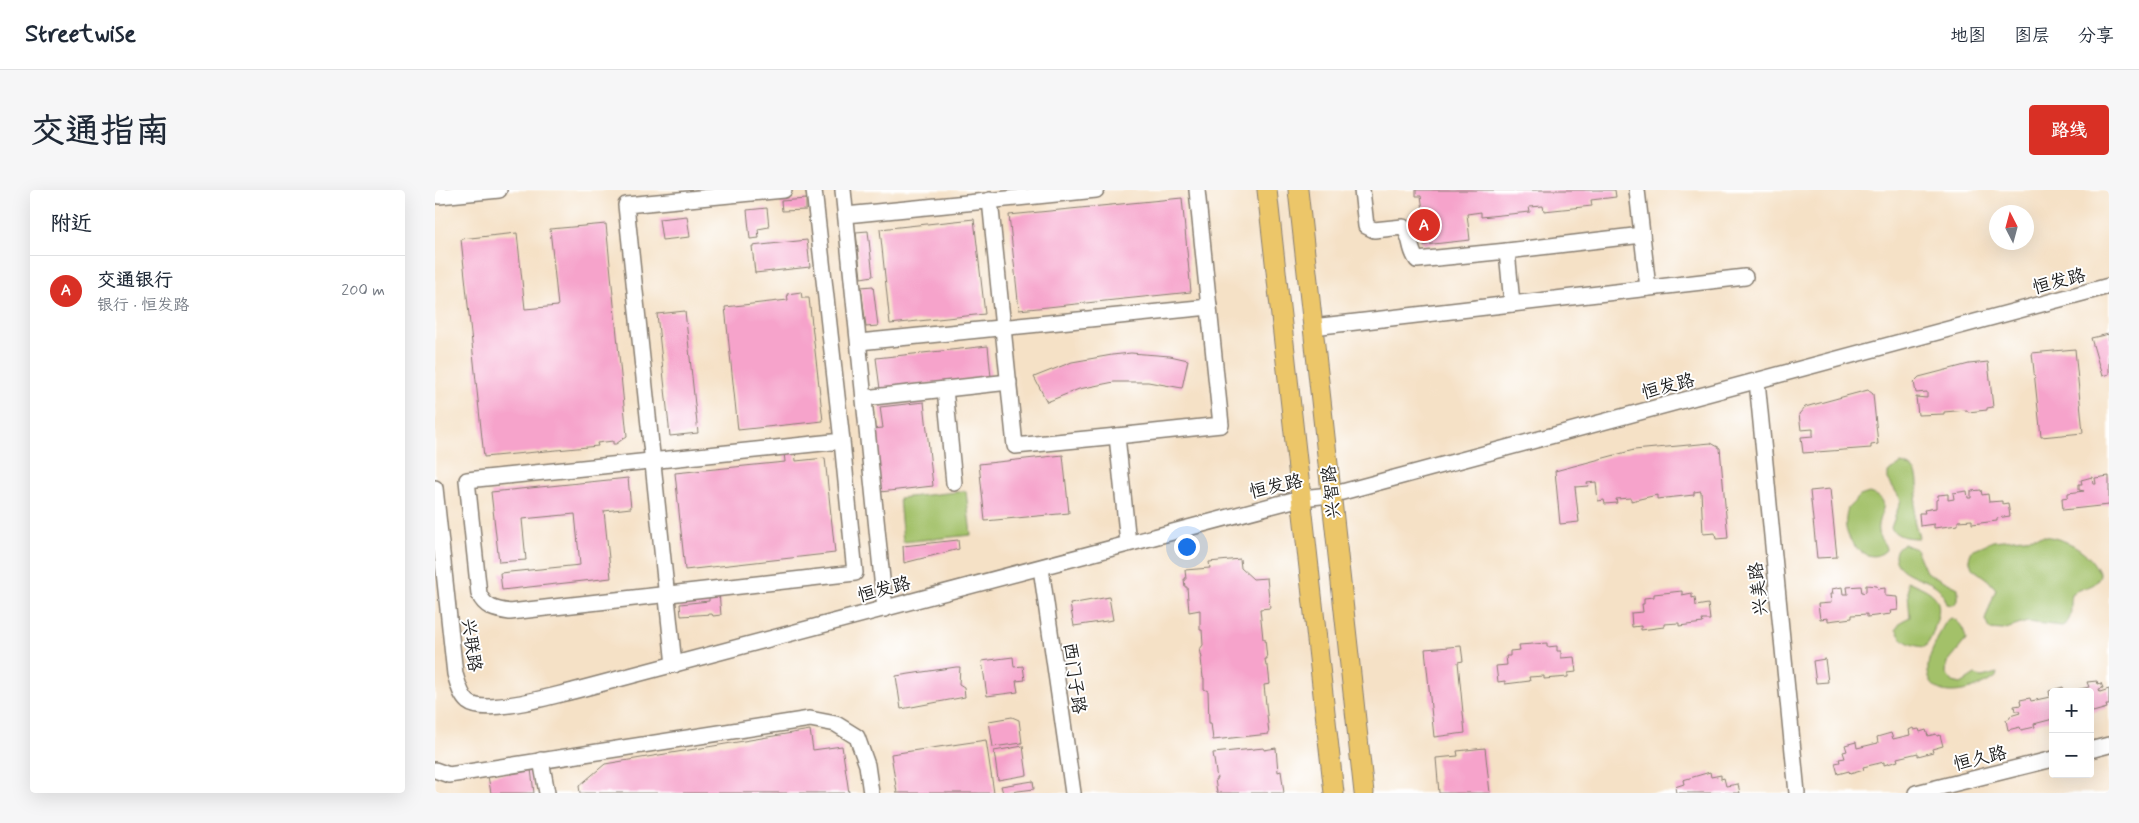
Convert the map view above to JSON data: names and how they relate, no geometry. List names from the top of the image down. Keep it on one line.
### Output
{"streets":{"main road":["兴智路"],"street":["恒发路","兴美路","兴联路","西门子路","恒久路"]},"crossings":[["恒发路","兴智路"],["恒发路","兴美路"],["恒发路","兴联路"],["恒发路","西门子路"]],"north":"top","page":{"header":"Streetwise","nav":["地图","图层","分享"],"buttons":"路线","title":"交通指南","heading":"附近","pins":"A","list":[{"mark":"A","name":"交通银行","note":"银行 · 恒发路","value":"200 m"}],"map_buttons":["+","−"]}}
